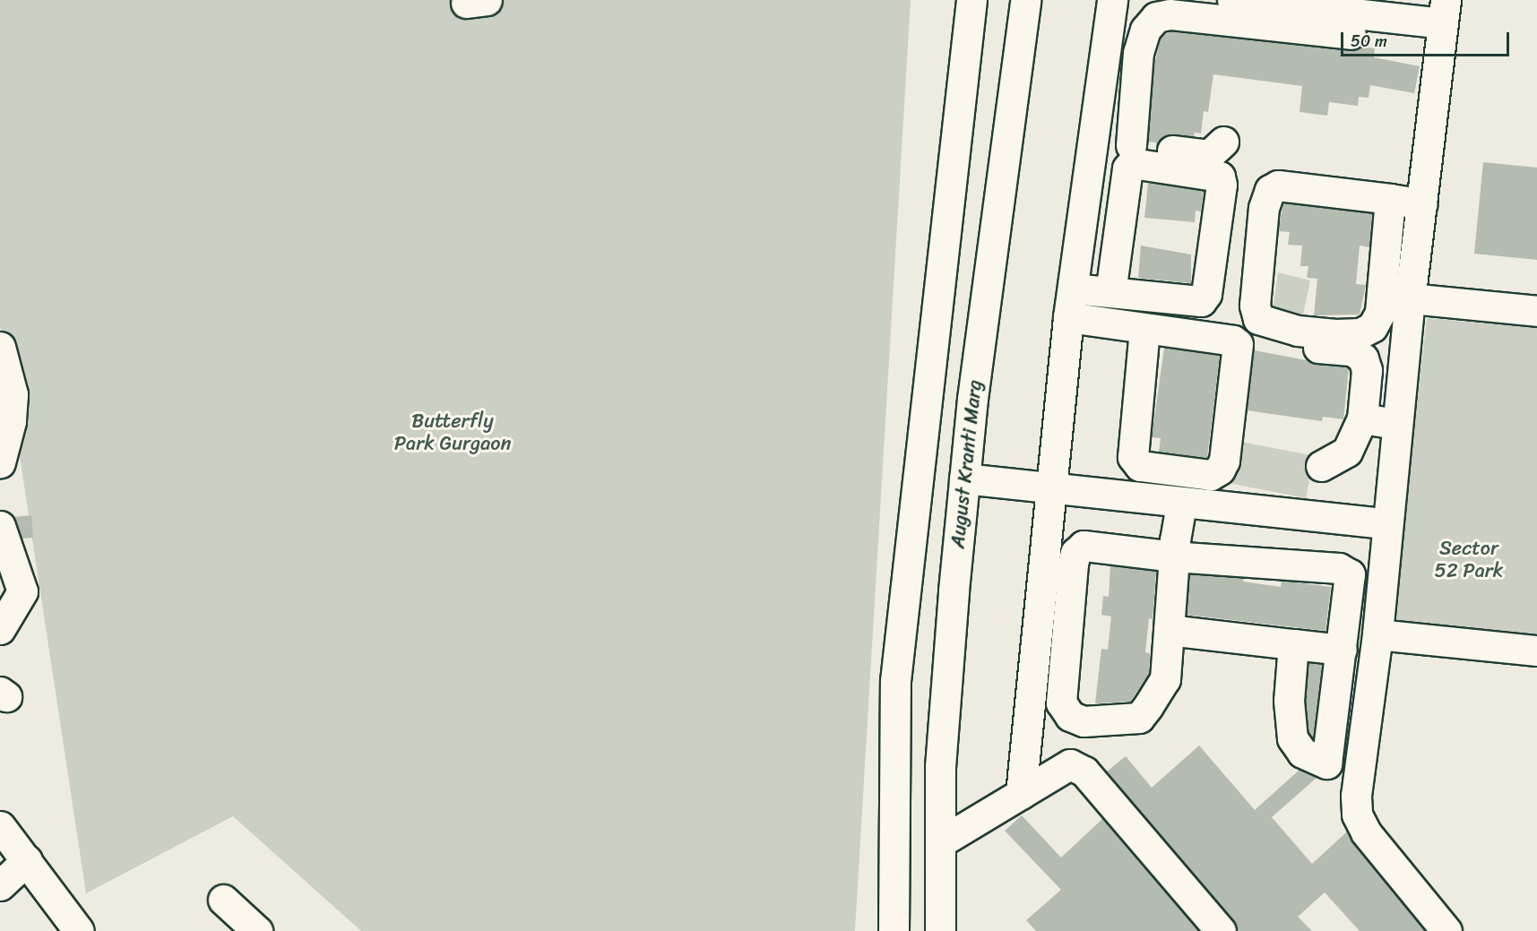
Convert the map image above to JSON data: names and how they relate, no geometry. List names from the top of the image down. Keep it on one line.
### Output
{"streets":{"street":["August Kranti Marg"]},"parks":["Butterfly Park Gurgaon","Sector 52 Park"],"scale_bar":"50 m"}
